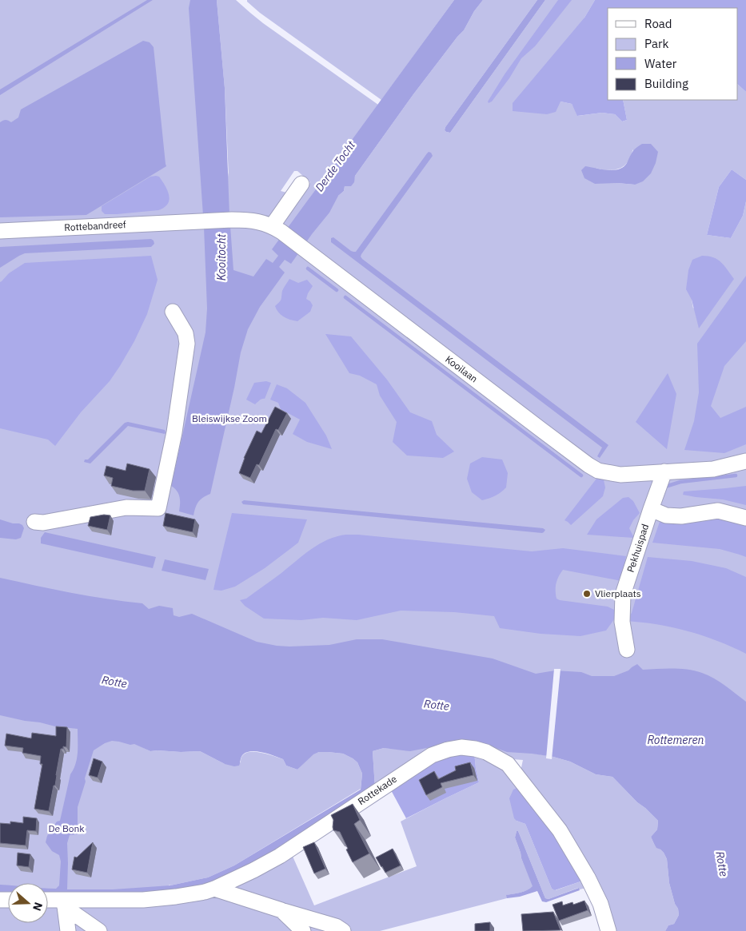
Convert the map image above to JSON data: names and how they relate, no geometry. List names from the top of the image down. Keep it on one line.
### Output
{"streets":{"street":["Rottebandreef","Kooilaan","Pekhuispad","Rottekade"]},"crossings":[["Rottebandreef","Kooilaan"],["Kooilaan","Pekhuispad"]],"water":["Derde Tocht","Kooitocht","Rotte","Rottemeren"],"parks":["Bleiswijkse Zoom","De Bonk"],"places":["Vlierplaats"],"legend":["Road","Park","Water","Building"],"north":"right"}
